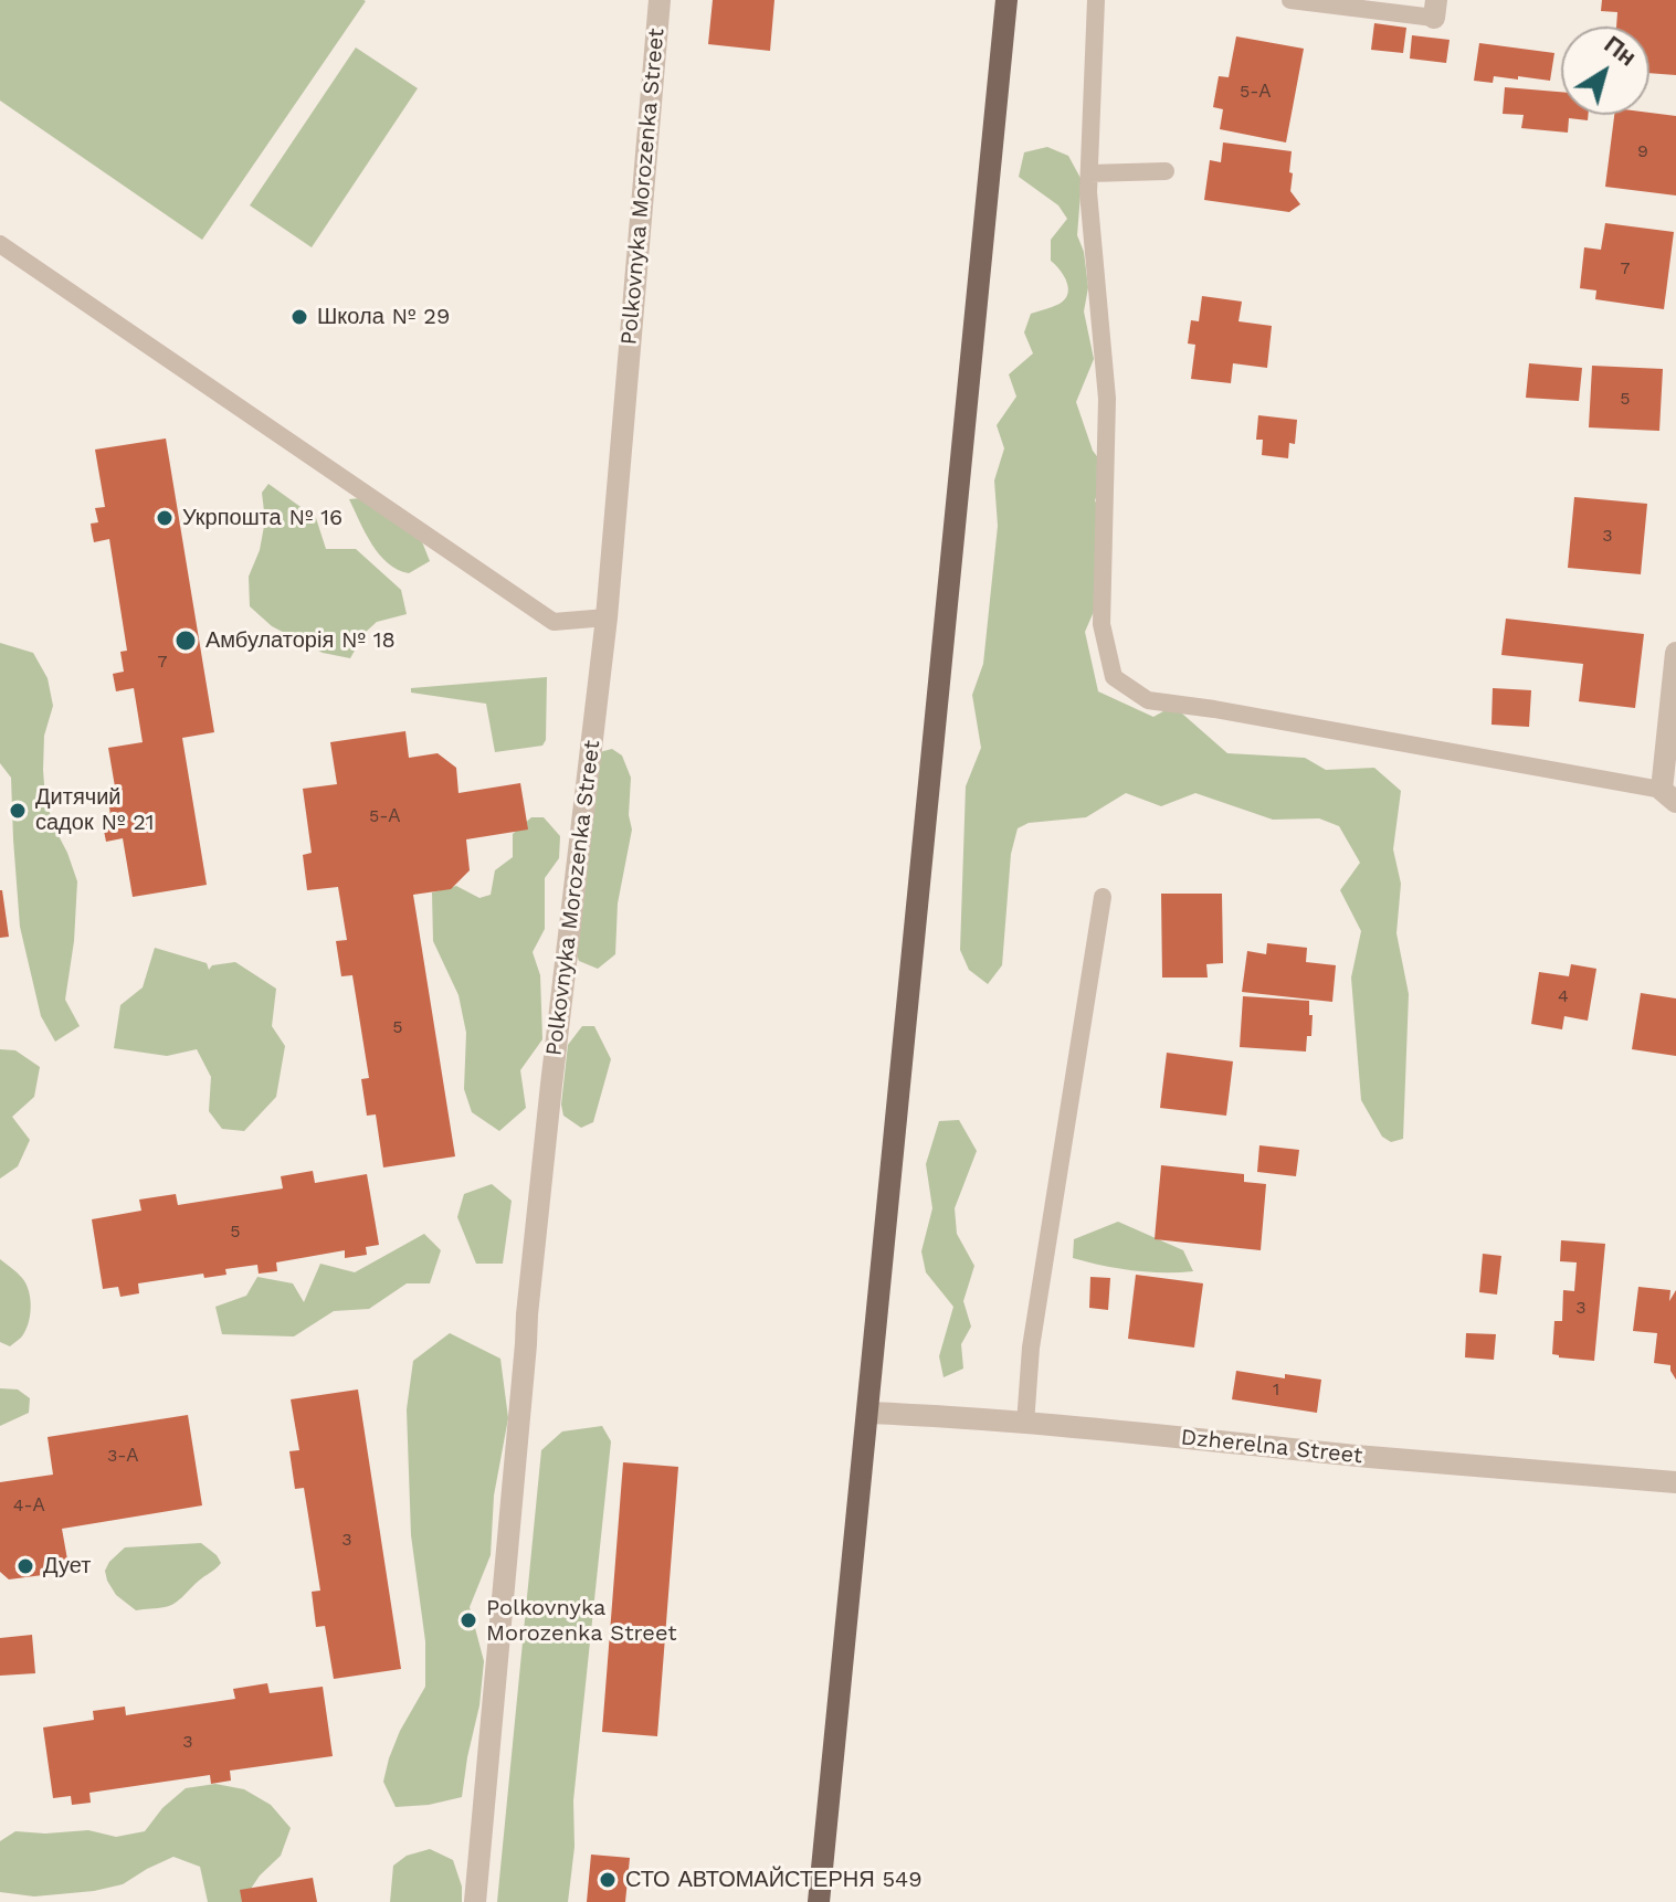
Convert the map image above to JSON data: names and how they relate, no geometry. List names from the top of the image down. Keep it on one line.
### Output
{"streets":{"street":["Polkovnyka Morozenka Street","Dzherelna Street"]},"places":["Школа № 29","Укрпошта № 16","Амбулаторія № 18","Дитячий садок № 21","Дует","Polkovnyka Morozenka Street","СТО АВТОМАЙСТЕРНЯ 549"],"house_numbers":["5-А","9","7","5","3","7","5-А","4","5","5","3","1","3-А","4-А","3","3"],"north":"top right"}
